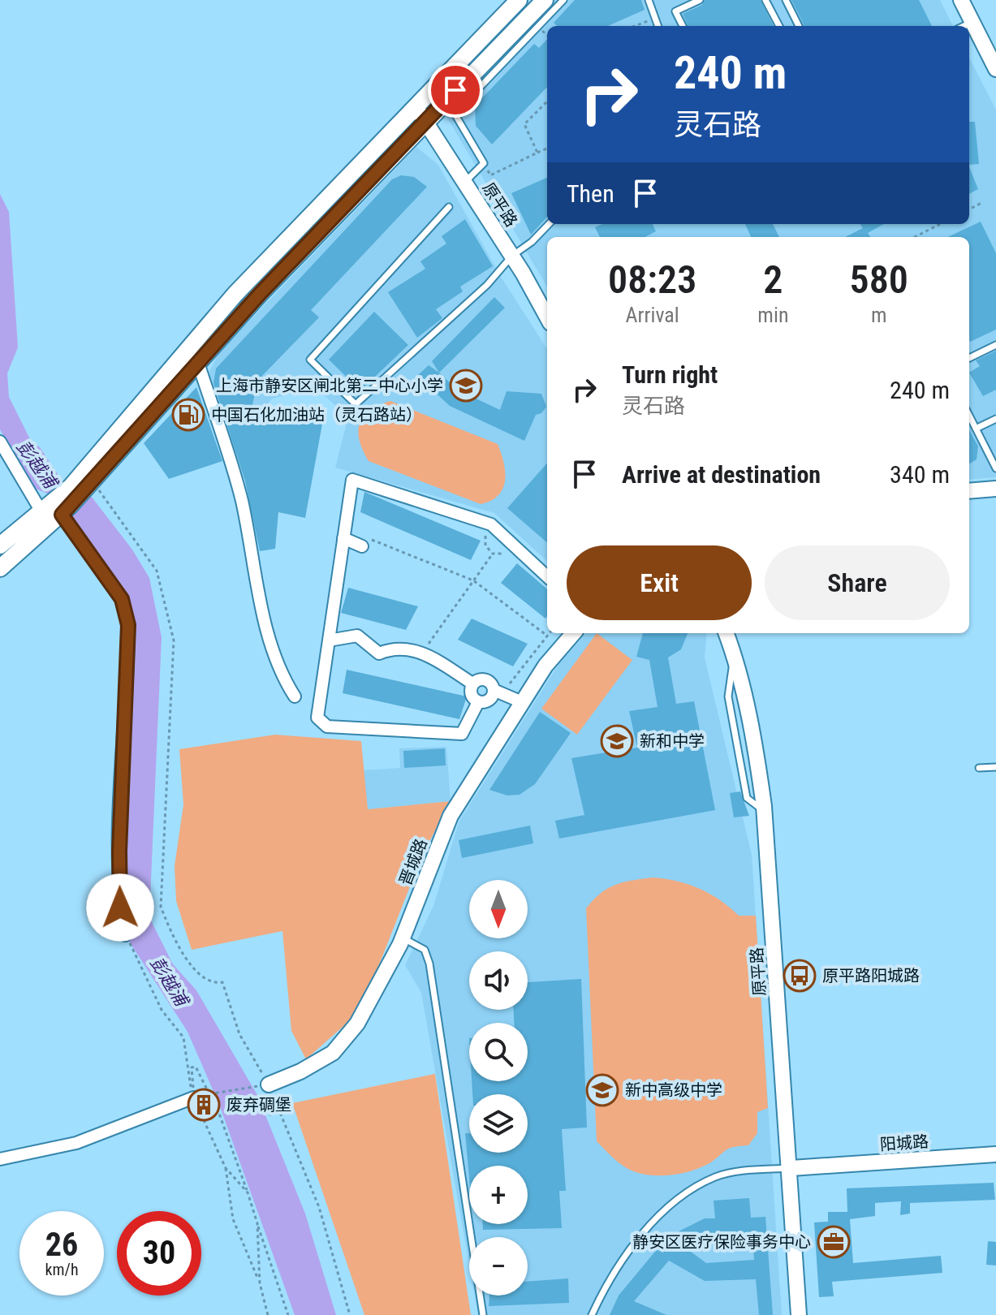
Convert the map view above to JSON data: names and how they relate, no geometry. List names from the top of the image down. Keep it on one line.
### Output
{"streets":{"street":["原平路","晋城路","阳城路"]},"crossings":[["原平路","阳城路"]],"water":["彭越浦"],"places":{"school or university":["上海市静安区闸北第二中心小学","新和中学","新中高级中学"],"fuel station":["中国石化加油站（灵石路站）"],"bus stop":["原平路阳城路"],"building":["废弃碉堡"],"office":["静安区医疗保险事务中心"]},"north":"bottom","page":{"turn":["240 m","灵石路"],"then":"Then","eta":["08:23","Arrival","2","min","580","m"],"list":[{"name":"Turn right","note":"灵石路","value":"240 m"},{"name":"Arrive at destination","value":"340 m"}],"buttons":["Exit","Share"],"map_buttons":["+","−"],"speed":"26 km/h","limit":"30"}}
